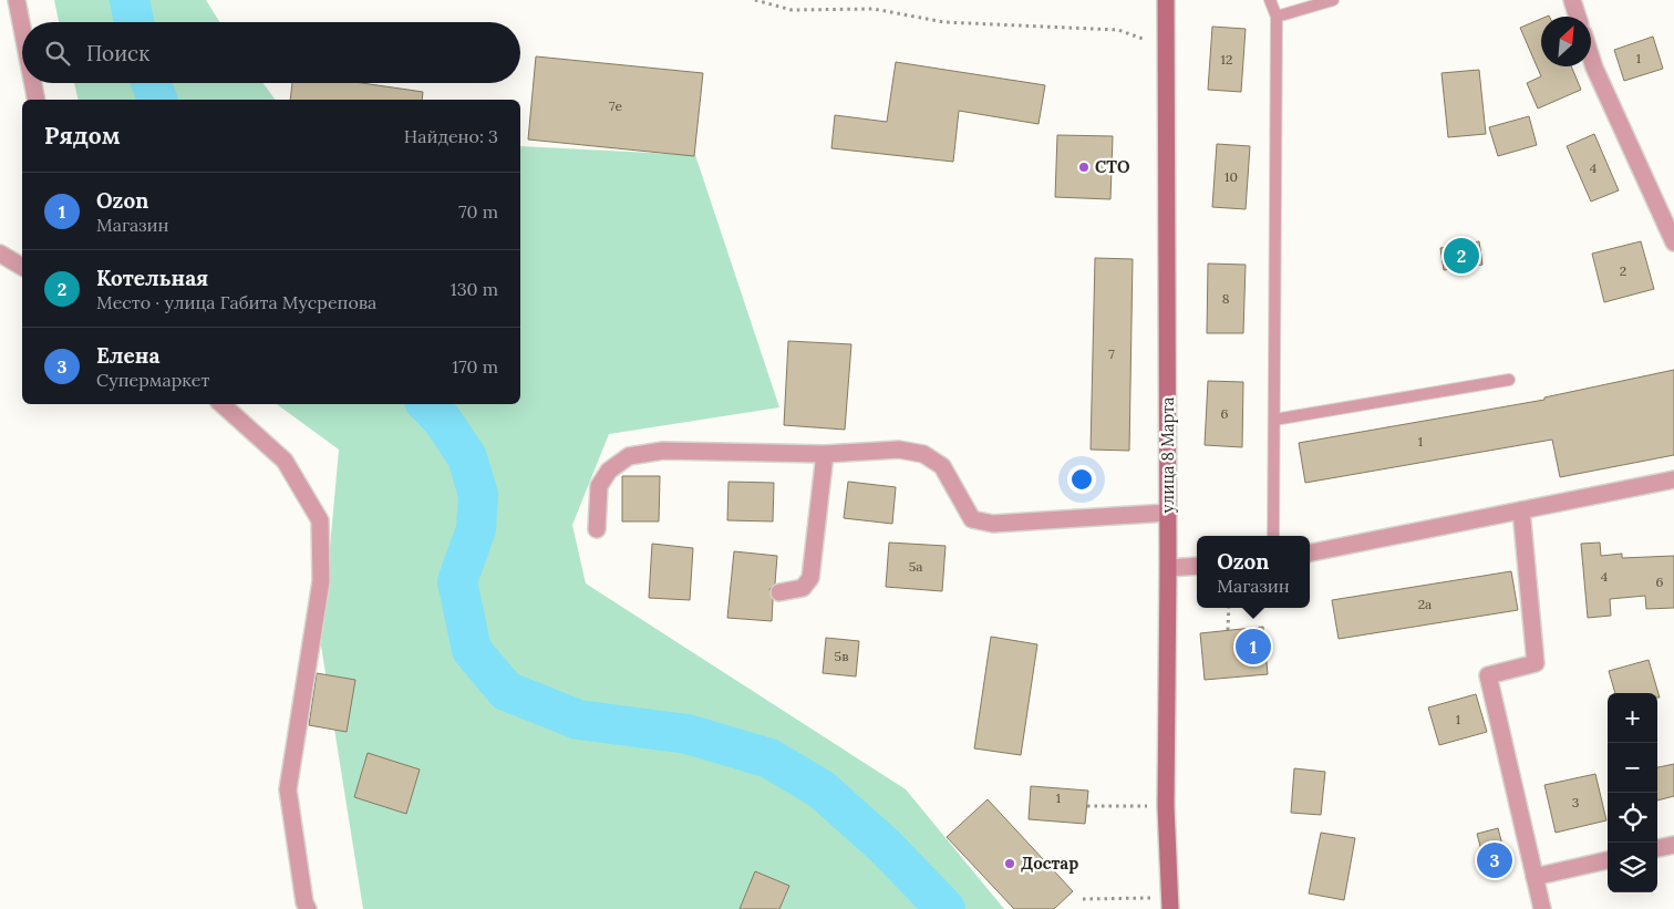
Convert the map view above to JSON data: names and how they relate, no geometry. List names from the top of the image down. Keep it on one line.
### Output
{"streets":{"street":["улица 8 Марта"]},"places":["СТО","Достар"],"house_numbers":["1","12","7е","4","10","2","8","7","6","1","5а","4","6","2а","5в","1","1","3"],"north":"top right","page":{"search":"Поиск","heading":["Рядом","Найдено: 3"],"list":[{"mark":"1","name":"Ozon","note":"Магазин","value":"70 m"},{"mark":"2","name":"Котельная","note":"Место · улица Габита Мусрепова","value":"130 m"},{"mark":"3","name":"Елена","note":"Супермаркет","value":"170 m"}],"pins":["2","1","3"],"popup":["Ozon","Магазин"],"map_buttons":["+","−"]}}
